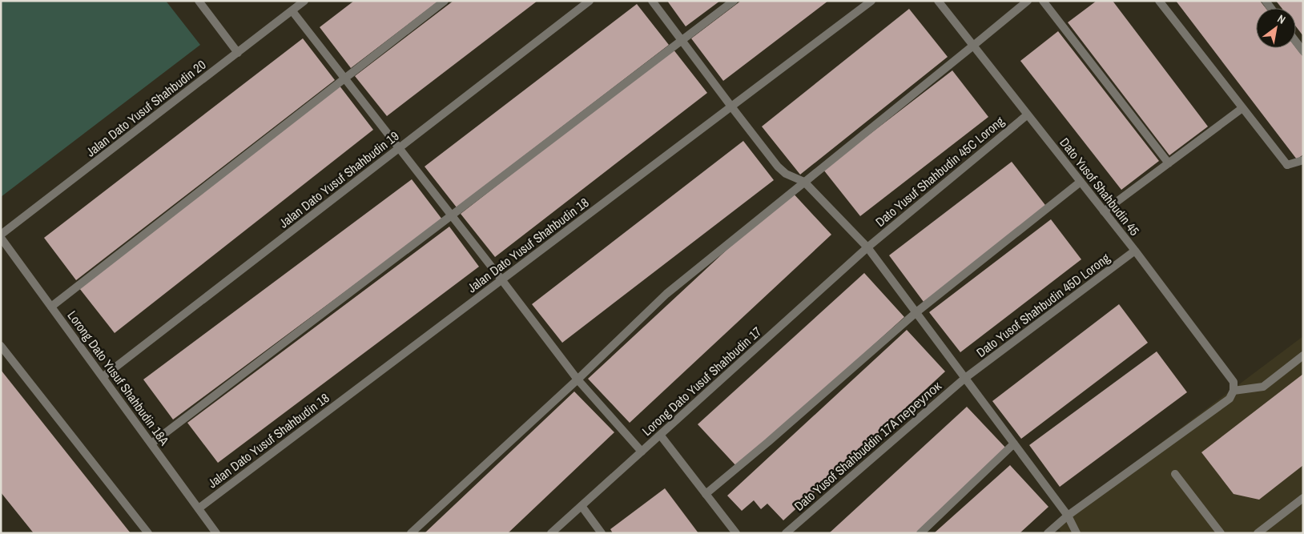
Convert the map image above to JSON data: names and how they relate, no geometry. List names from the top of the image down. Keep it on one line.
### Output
{"streets":{"street":["Jalan Dato Yusuf Shahbudin 20","Dato Yusuf Shahbudin 45C Lorong","Jalan Dato Yusuf Shahbudin 19","Dato Yusof Shahbudin 45","Jalan Dato Yusuf Shahbudin 18","Dato Yusof Shahbudin 45D Lorong","Lorong Dato Yusuf Shahbudin 18A","Lorong Dato Yusuf Shahbudin 17","Dato Yusof Shahbuddin 17A переулок"]},"crossings":[["Jalan Dato Yusuf Shahbudin 20","Lorong Dato Yusuf Shahbudin 18A"],["Dato Yusuf Shahbudin 45C Lorong","Dato Yusof Shahbudin 45"],["Dato Yusuf Shahbudin 45C Lorong","Lorong Dato Yusuf Shahbudin 17"],["Jalan Dato Yusuf Shahbudin 19","Lorong Dato Yusuf Shahbudin 18A"],["Dato Yusof Shahbudin 45","Dato Yusof Shahbudin 45D Lorong"],["Jalan Dato Yusuf Shahbudin 18","Lorong Dato Yusuf Shahbudin 18A"],["Dato Yusof Shahbudin 45D Lorong","Dato Yusof Shahbuddin 17A переулок"]],"north":"top right"}
